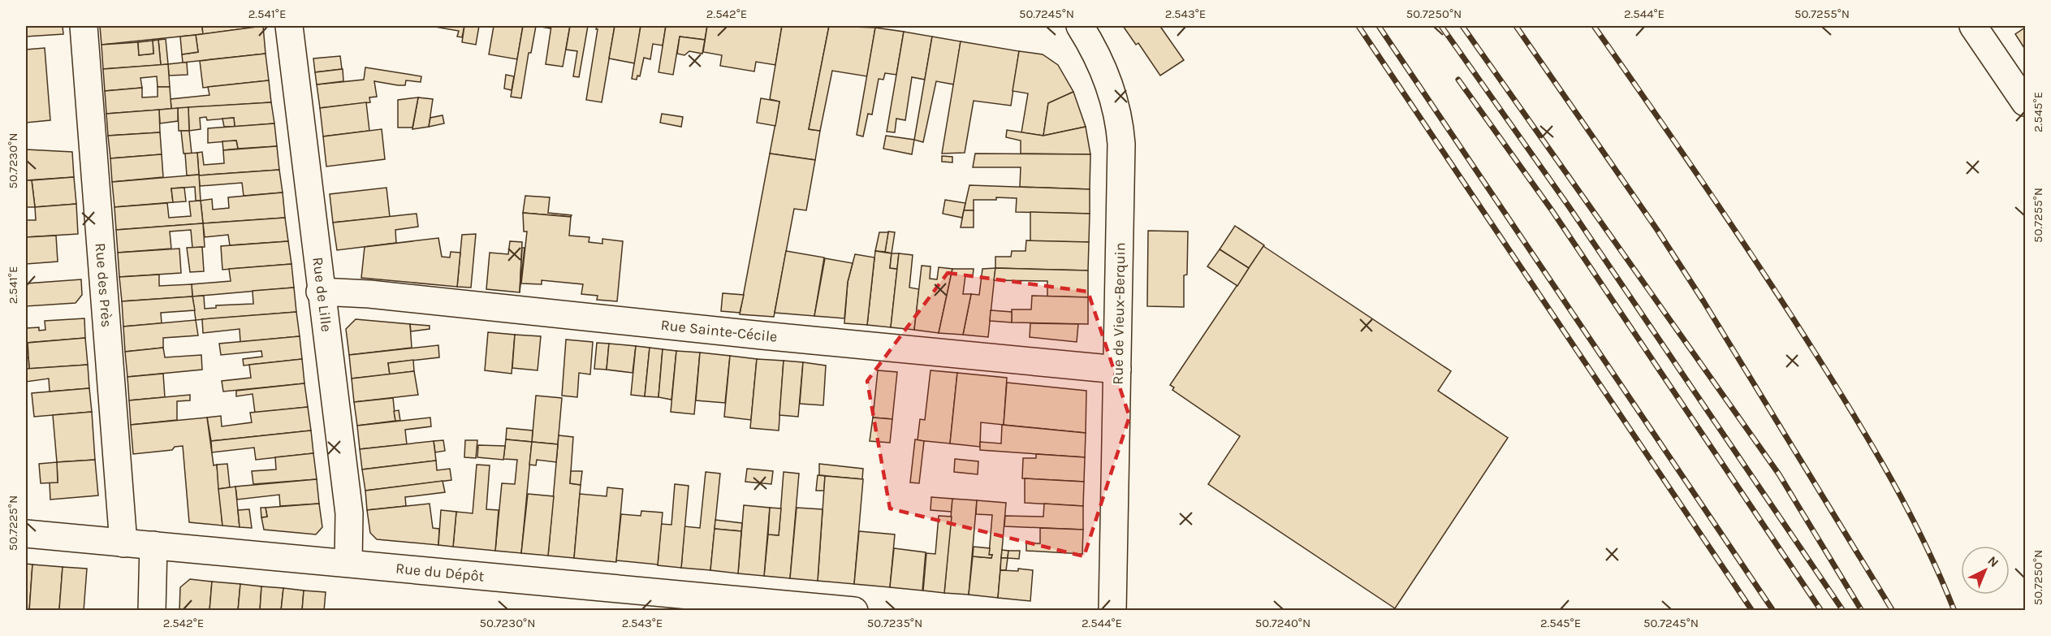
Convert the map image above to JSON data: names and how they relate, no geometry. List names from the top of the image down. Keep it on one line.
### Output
{"streets":{"street":["Rue des Près","Rue de Lille","Rue de Vieux-Berquin","Rue Sainte-Cécile","Rue du Dépôt"]},"crossings":[["Rue des Près","Rue du Dépôt"],["Rue de Lille","Rue Sainte-Cécile"],["Rue de Lille","Rue du Dépôt"],["Rue de Vieux-Berquin","Rue Sainte-Cécile"]],"north":"top right","coordinates":["2.541°E","2.542°E","50.7245°N","2.543°E","50.7250°N","2.544°E","50.7255°N","2.545°E","50.7230°N","50.7225°N","50.7235°N","50.7240°N"]}
